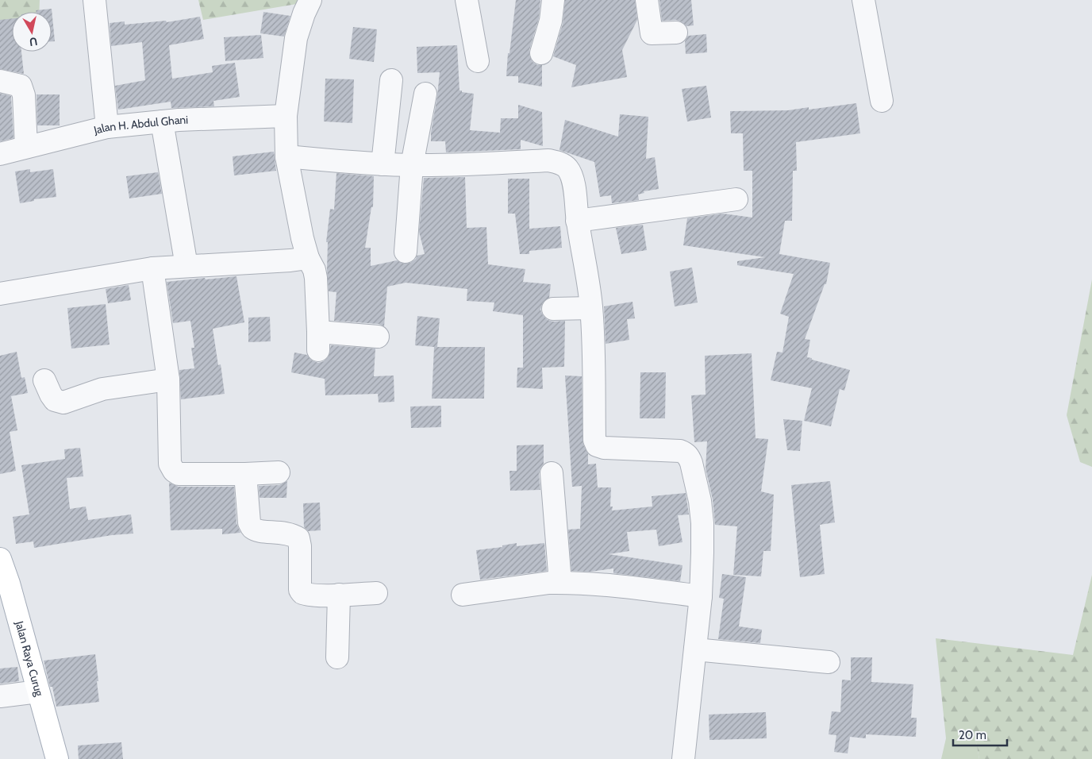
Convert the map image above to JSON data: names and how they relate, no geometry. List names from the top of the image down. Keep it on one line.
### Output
{"streets":{"main road":["Jalan Raya Curug"],"street":["Jalan H. Abdul Ghani"]},"scale_bar":"20 m","north":"bottom"}
